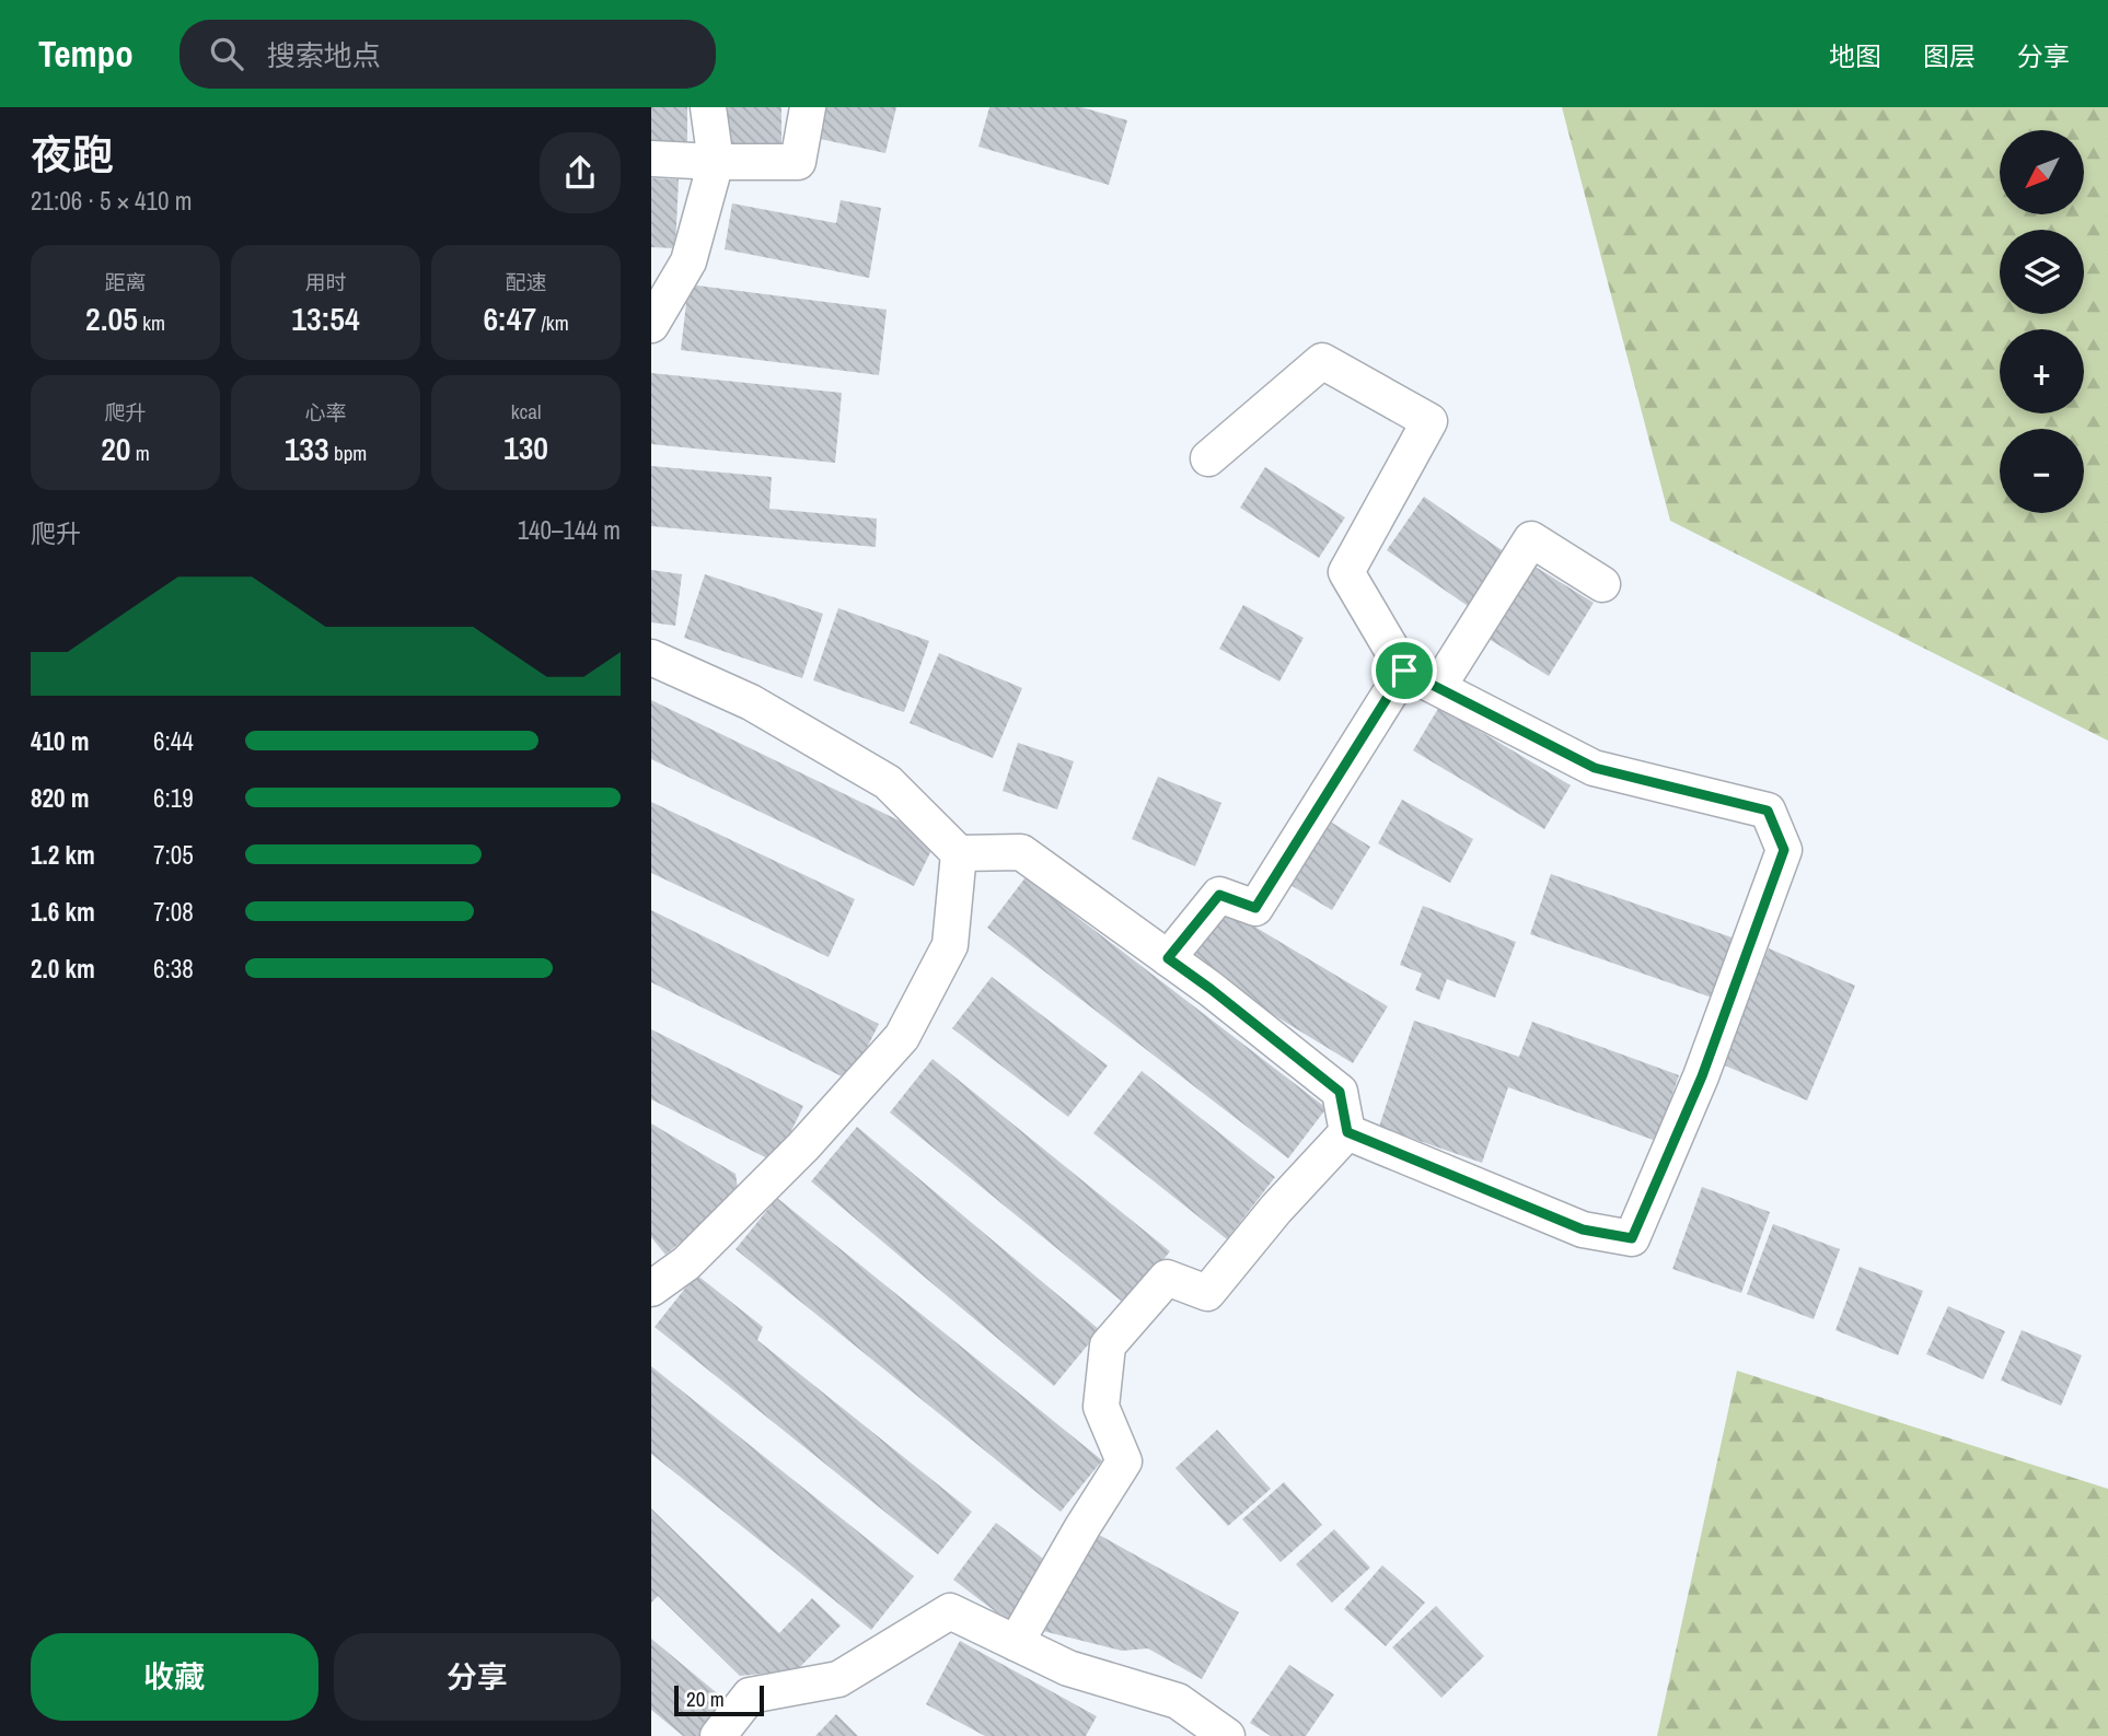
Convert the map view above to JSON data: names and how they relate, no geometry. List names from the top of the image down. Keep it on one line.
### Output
{"scale_bar":"20 m","north":"bottom left","page":{"header":"Tempo","search":"搜索地点","nav":["地图","图层","分享"],"heading":["夜跑","21:06 · 5 × 410 m"],"map_buttons":["+","−"],"stats":[["距离","2.05 km"],["用时","13:54"],["配速","6:47 /km"],["爬升","20 m"],["心率","133 bpm"],["kcal","130"]],"chart":["爬升","140–144 m"],"list":[{"name":"410 m","note":"6:44"},{"name":"820 m","note":"6:19"},{"name":"1.2 km","note":"7:05"},{"name":"1.6 km","note":"7:08"},{"name":"2.0 km","note":"6:38"}],"buttons":["收藏","分享"],"scale":"20 m"}}
